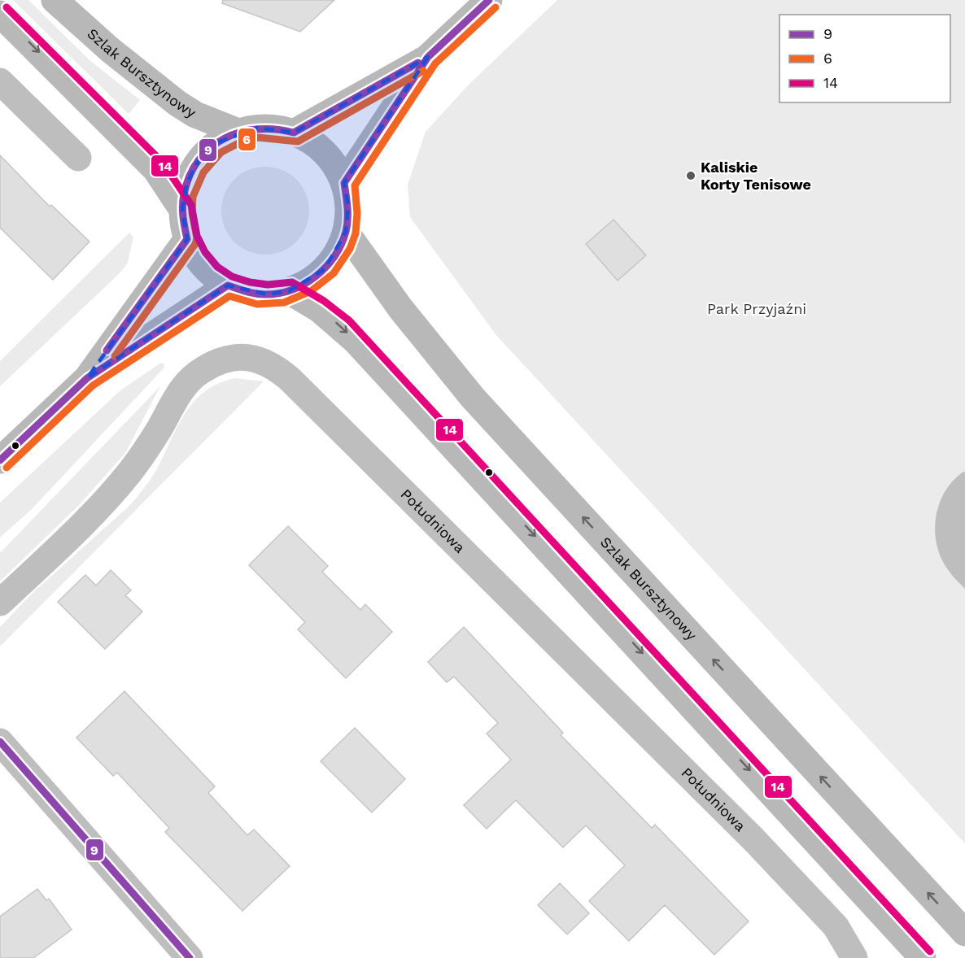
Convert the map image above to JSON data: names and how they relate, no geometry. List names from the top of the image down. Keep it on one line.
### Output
{"streets":{"main road":["Szlak Bursztynowy"],"street":["Południowa"]},"parks":["Park Przyjaźni"],"places":["Kaliskie Korty Tenisowe"],"lines":["transit line 9","transit line 6","transit line 14"],"legend":["9","6","14"]}
